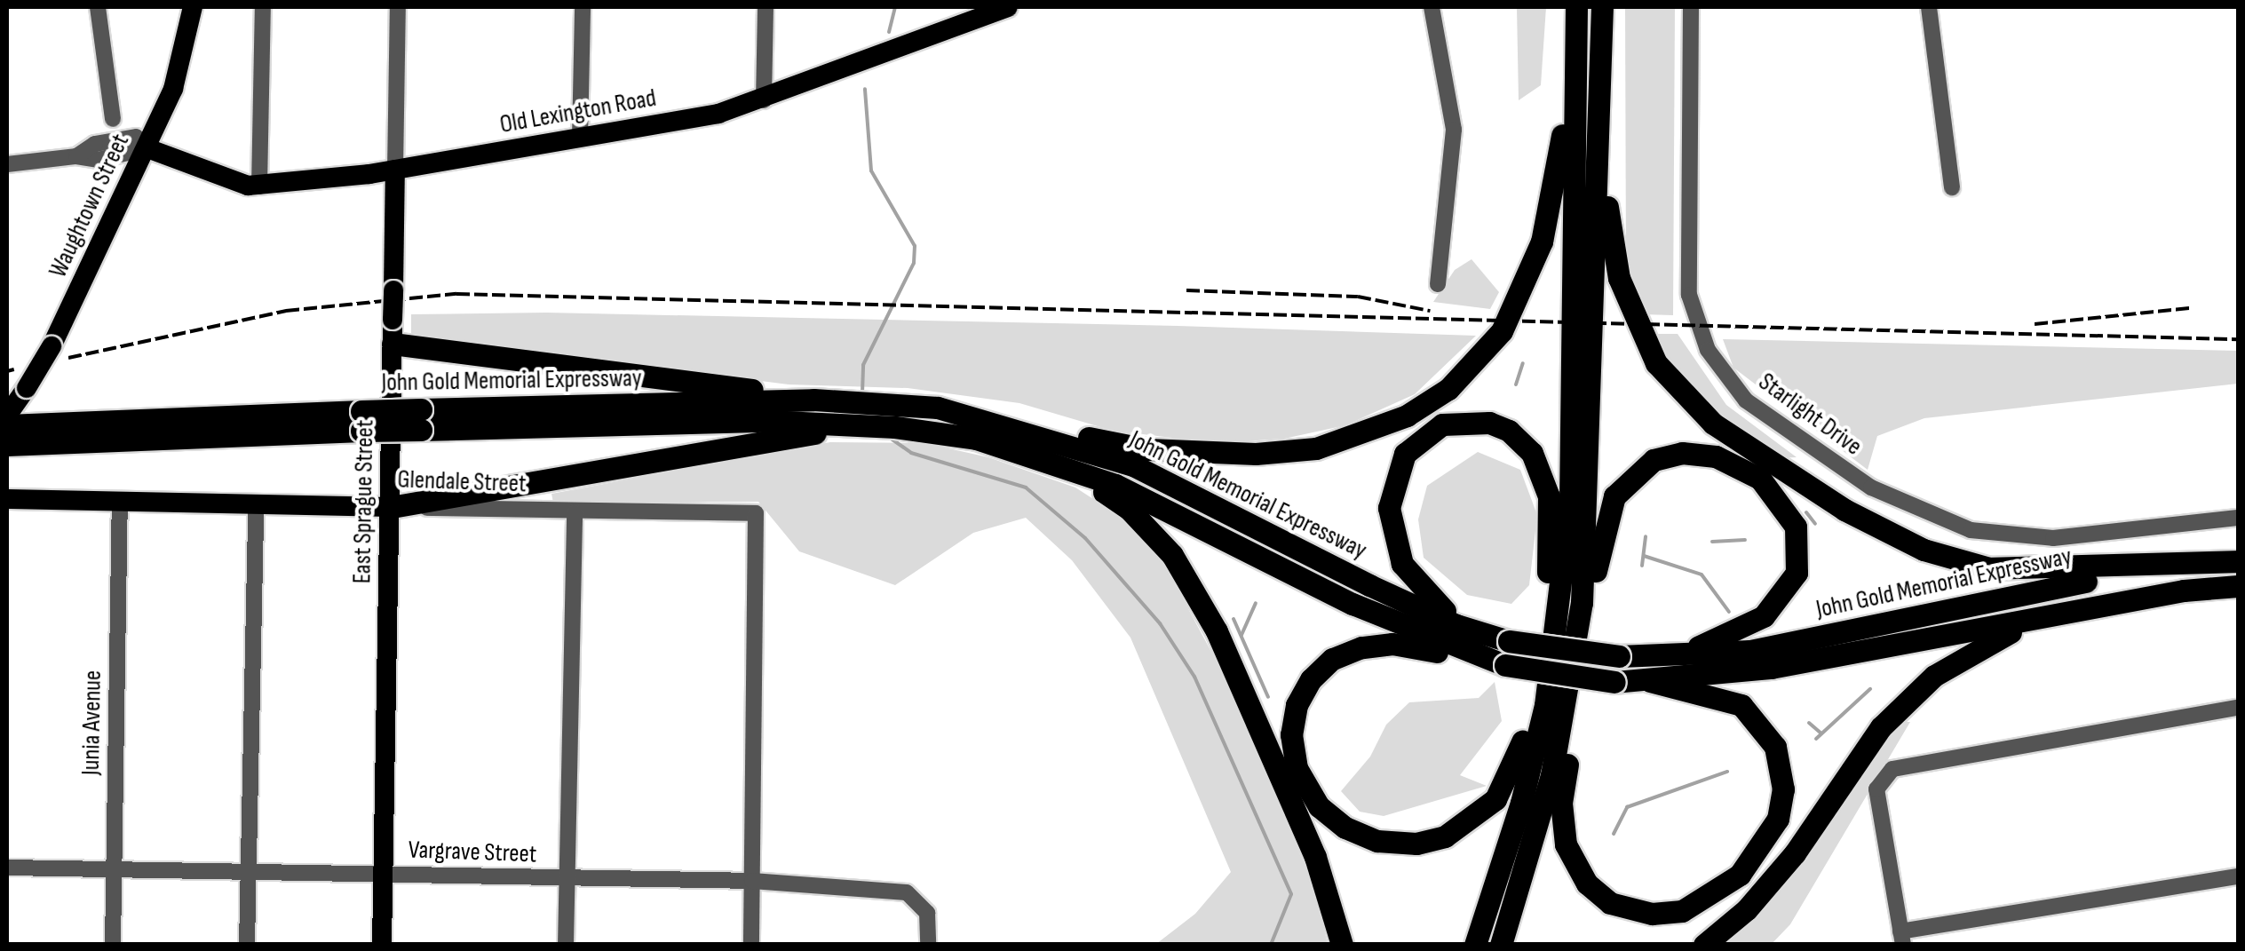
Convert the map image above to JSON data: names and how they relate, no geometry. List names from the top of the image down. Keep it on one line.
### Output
{"streets":{"highway":["John Gold Memorial Expressway"],"main road":["Old Lexington Road","Waughtown Street","Glendale Street","East Sprague Street"],"street":["Starlight Drive","Junia Avenue","Vargrave Street"]},"crossings":[["Old Lexington Road","Waughtown Street"],["Old Lexington Road","East Sprague Street"],["Glendale Street","East Sprague Street"],["Glendale Street","Junia Avenue"],["Glendale Street","Vargrave Street"],["East Sprague Street","Vargrave Street"],["Junia Avenue","Vargrave Street"]]}
